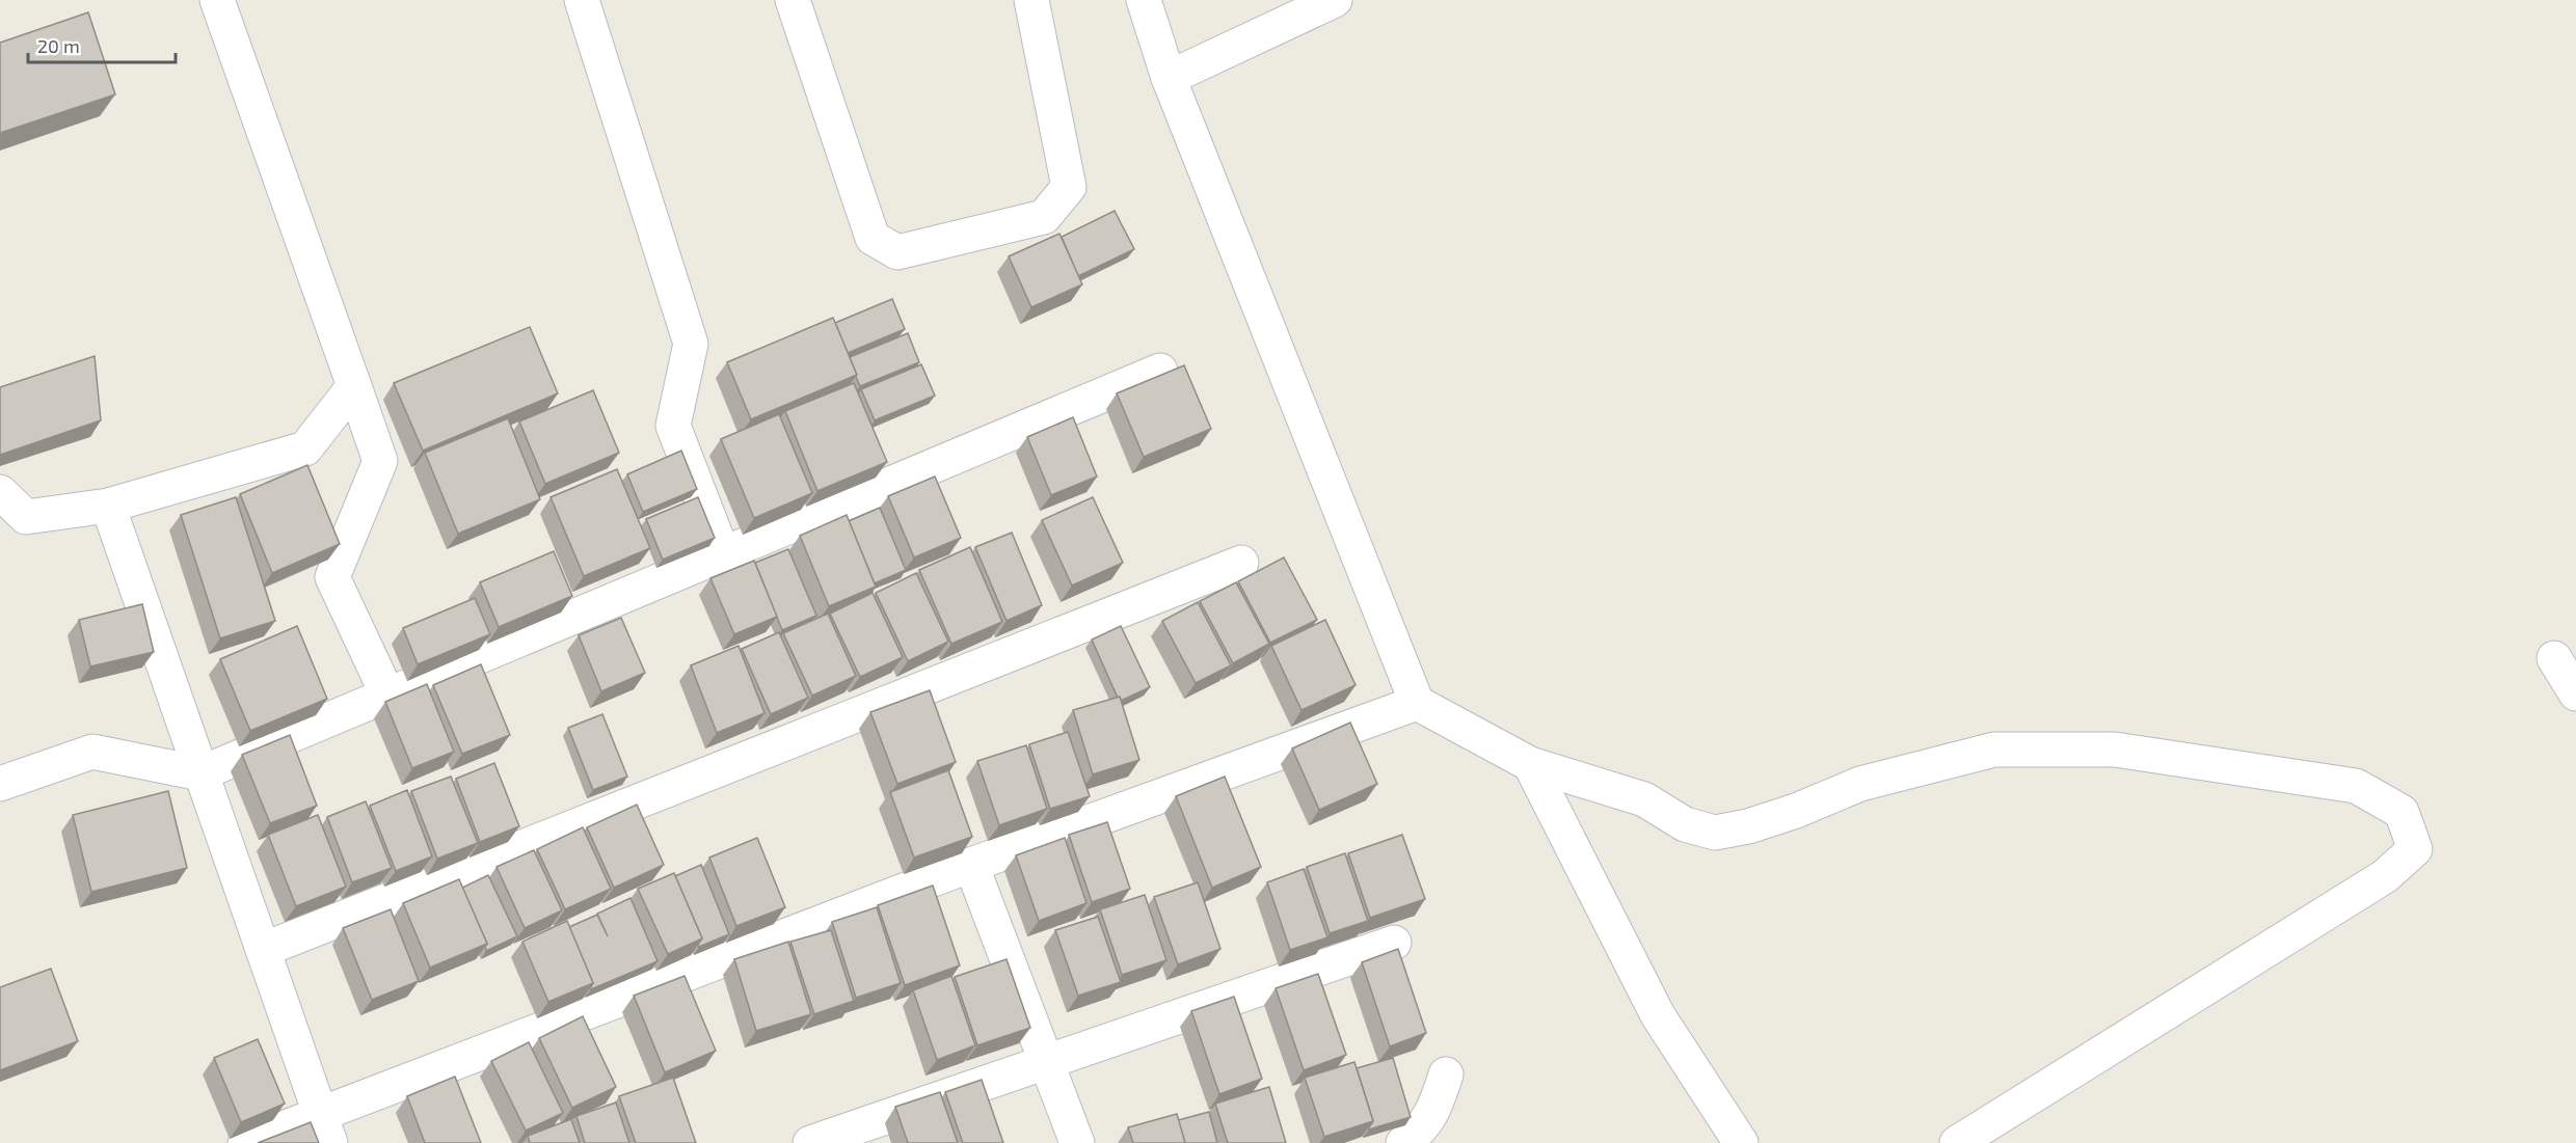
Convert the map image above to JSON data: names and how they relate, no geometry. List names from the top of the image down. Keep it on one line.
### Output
{"scale_bar":"20 m"}
